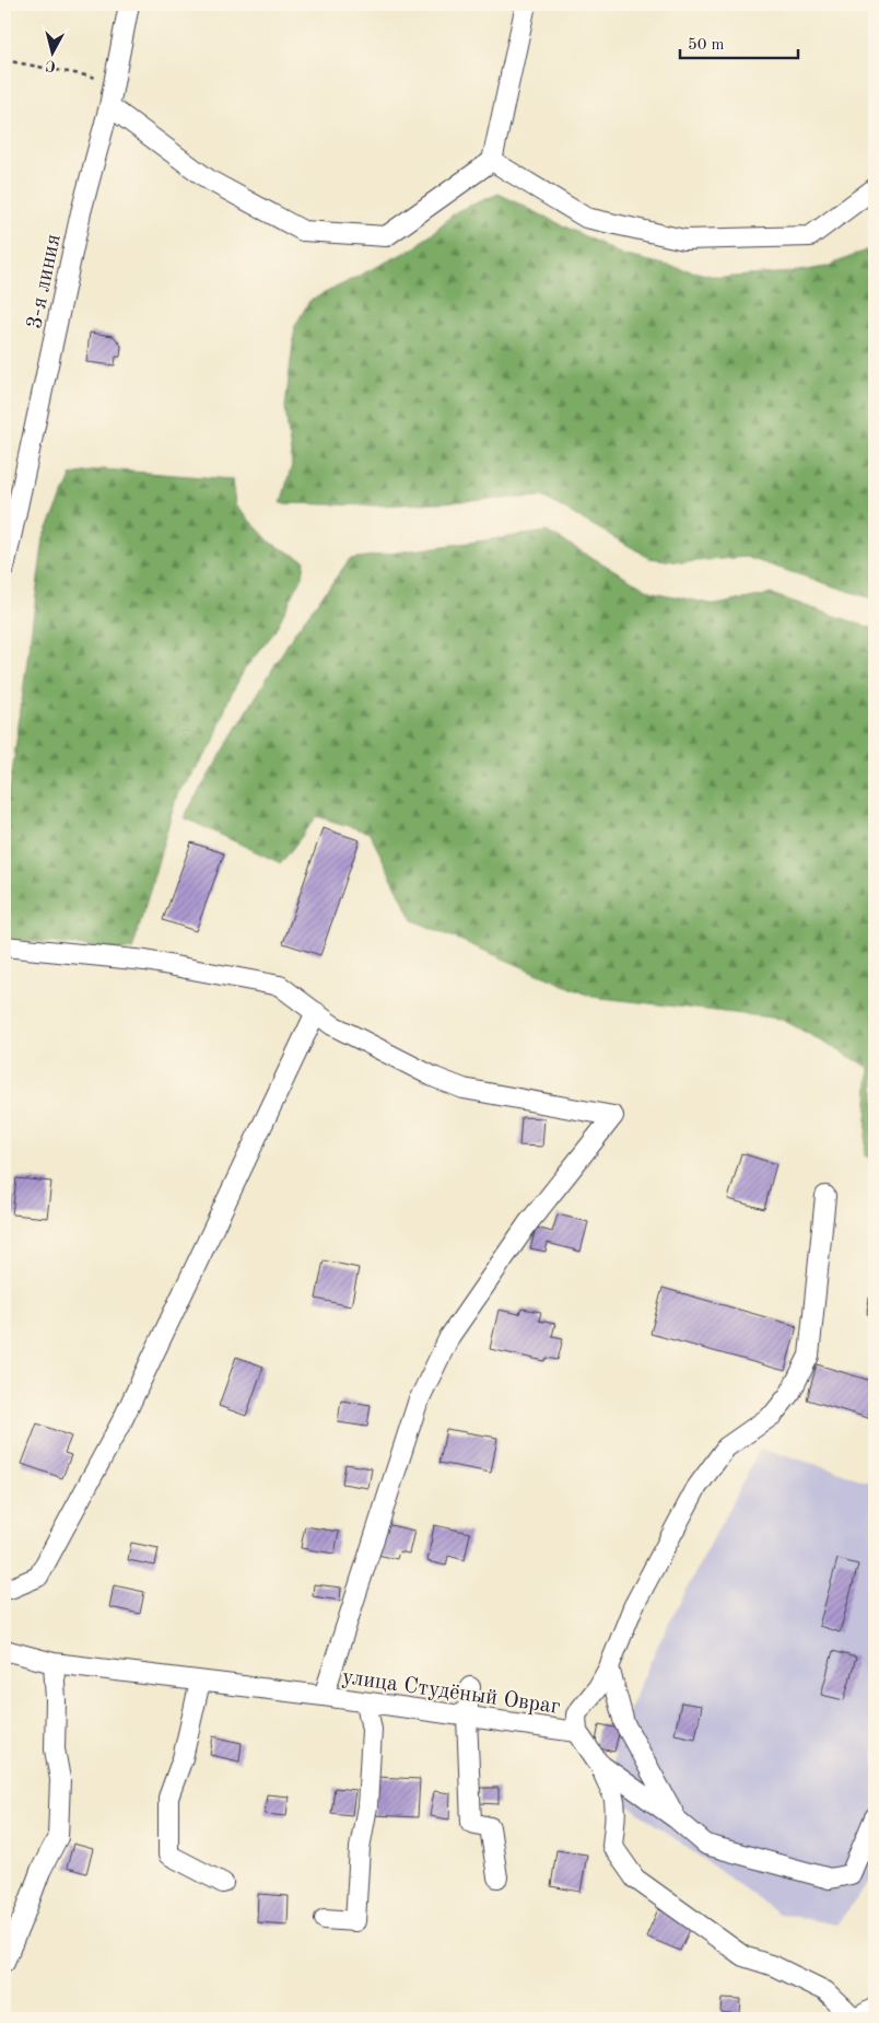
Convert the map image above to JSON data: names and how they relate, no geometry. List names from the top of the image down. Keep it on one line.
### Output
{"streets":{"street":["3-я линия","улица Студёный Овраг"]},"scale_bar":"50 m","north":"bottom"}
